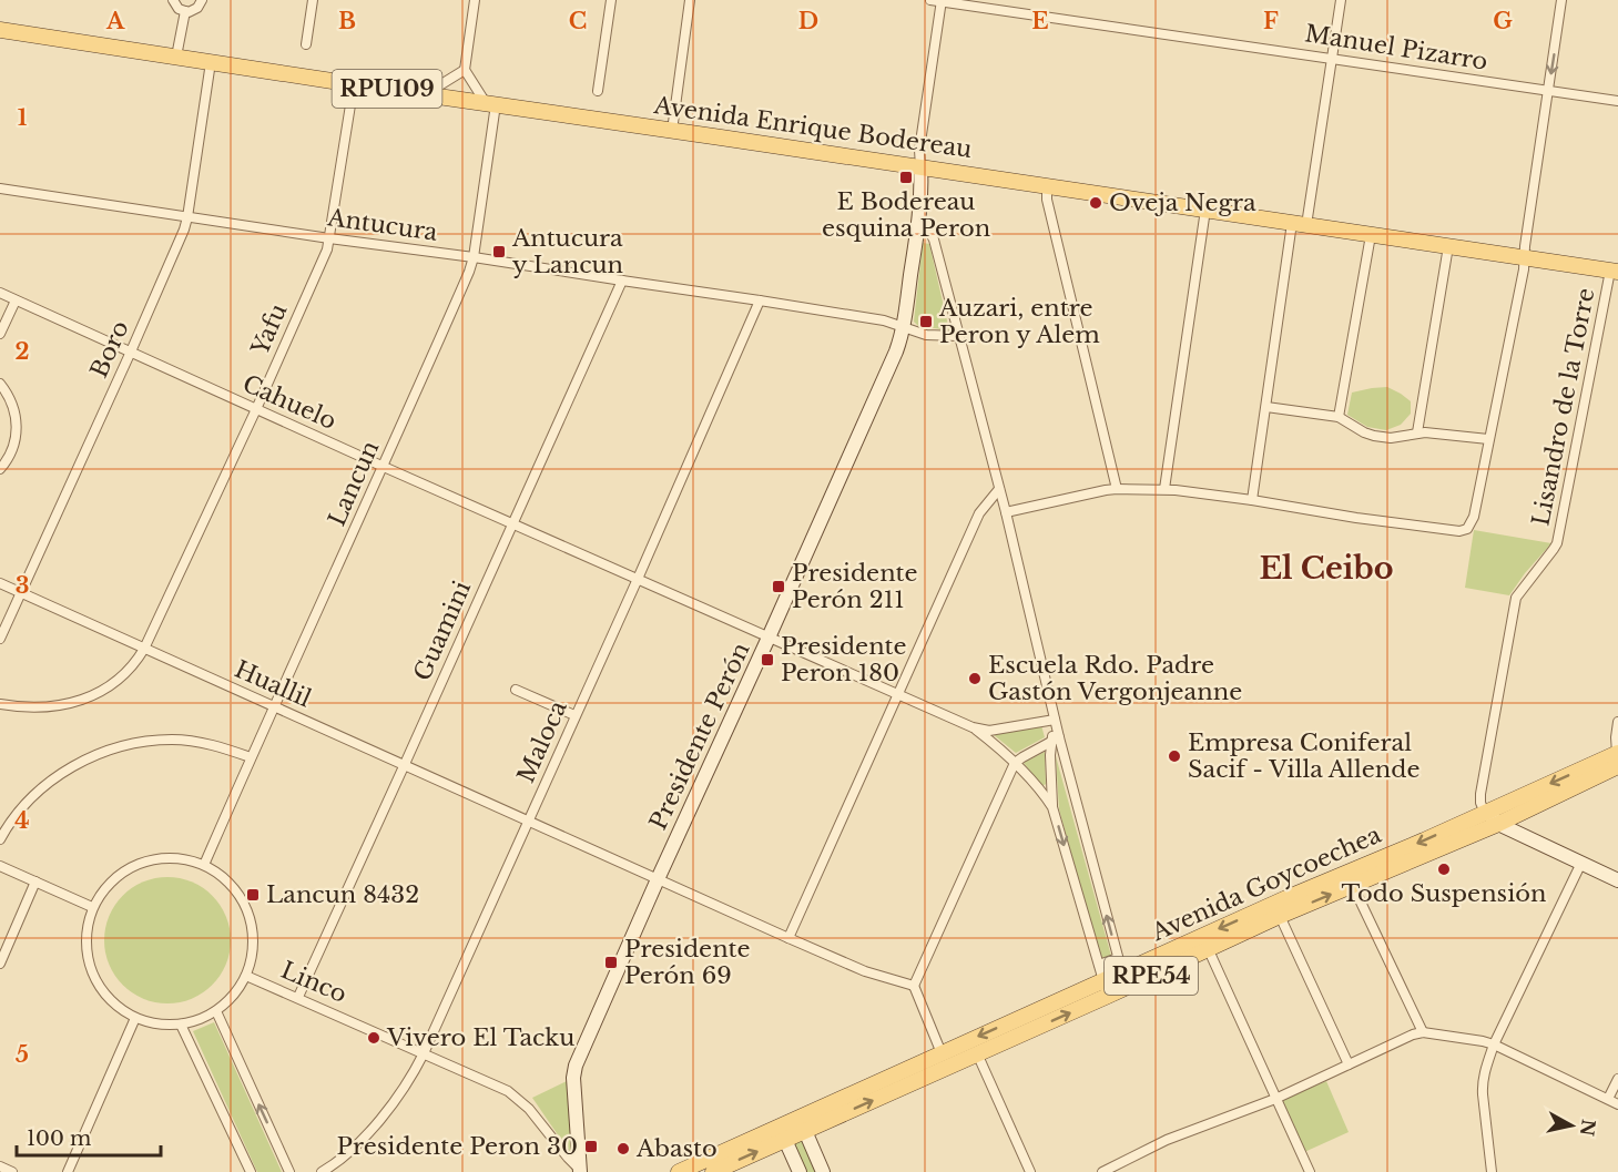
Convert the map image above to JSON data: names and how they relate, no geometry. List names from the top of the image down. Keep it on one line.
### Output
{"streets":{"main road":["RPU109","Avenida Enrique Bodereau","Presidente Perón","Avenida Goycoechea","RPE54"],"street":["Manuel Pizarro","Antucura","Yafu","Boro","Cahuelo","Lisandro de la Torre","Lancun","Guamini","Huallil","Maloca","Linco"]},"crossings":[["Avenida Enrique Bodereau","Yafu"],["Avenida Enrique Bodereau","Boro"],["Avenida Enrique Bodereau","Lisandro de la Torre"],["Avenida Enrique Bodereau","Lancun"],["Avenida Enrique Bodereau","Presidente Perón"],["Antucura","Yafu"],["Antucura","Boro"],["Antucura","Lancun"],["Antucura","Guamini"],["Antucura","Presidente Perón"],["Antucura","Maloca"],["Yafu","Cahuelo"],["Yafu","Huallil"],["Boro","Cahuelo"],["Boro","Huallil"],["Cahuelo","Lancun"],["Cahuelo","Guamini"],["Cahuelo","Presidente Perón"],["Cahuelo","Maloca"],["Lisandro de la Torre","Avenida Goycoechea"],["Lancun","Huallil"],["Lancun","Linco"],["Guamini","Huallil"],["Guamini","Linco"],["Huallil","Presidente Perón"],["Huallil","Maloca"],["Presidente Perón","Linco"],["Maloca","Linco"]],"districts":["El Ceibo"],"places":{"transit":["E Bodereau esquina Peron","Antucura y Lancun","Auzari, entre Peron y Alem","Presidente Perón 211","Presidente Peron 180","Lancun 8432","Presidente Perón 69","Presidente Peron 30"],"other":["Oveja Negra","Escuela Rdo. Padre Gastón Vergonjeanne","Empresa Coniferal Sacif - Villa Allende","Todo Suspensión","Vivero El Tacku","Abasto"]},"scale_bar":"100 m","north":"right","grid":{"columns":["A","B","C","D","E","F","G"],"rows":["1","2","3","4","5"]}}
